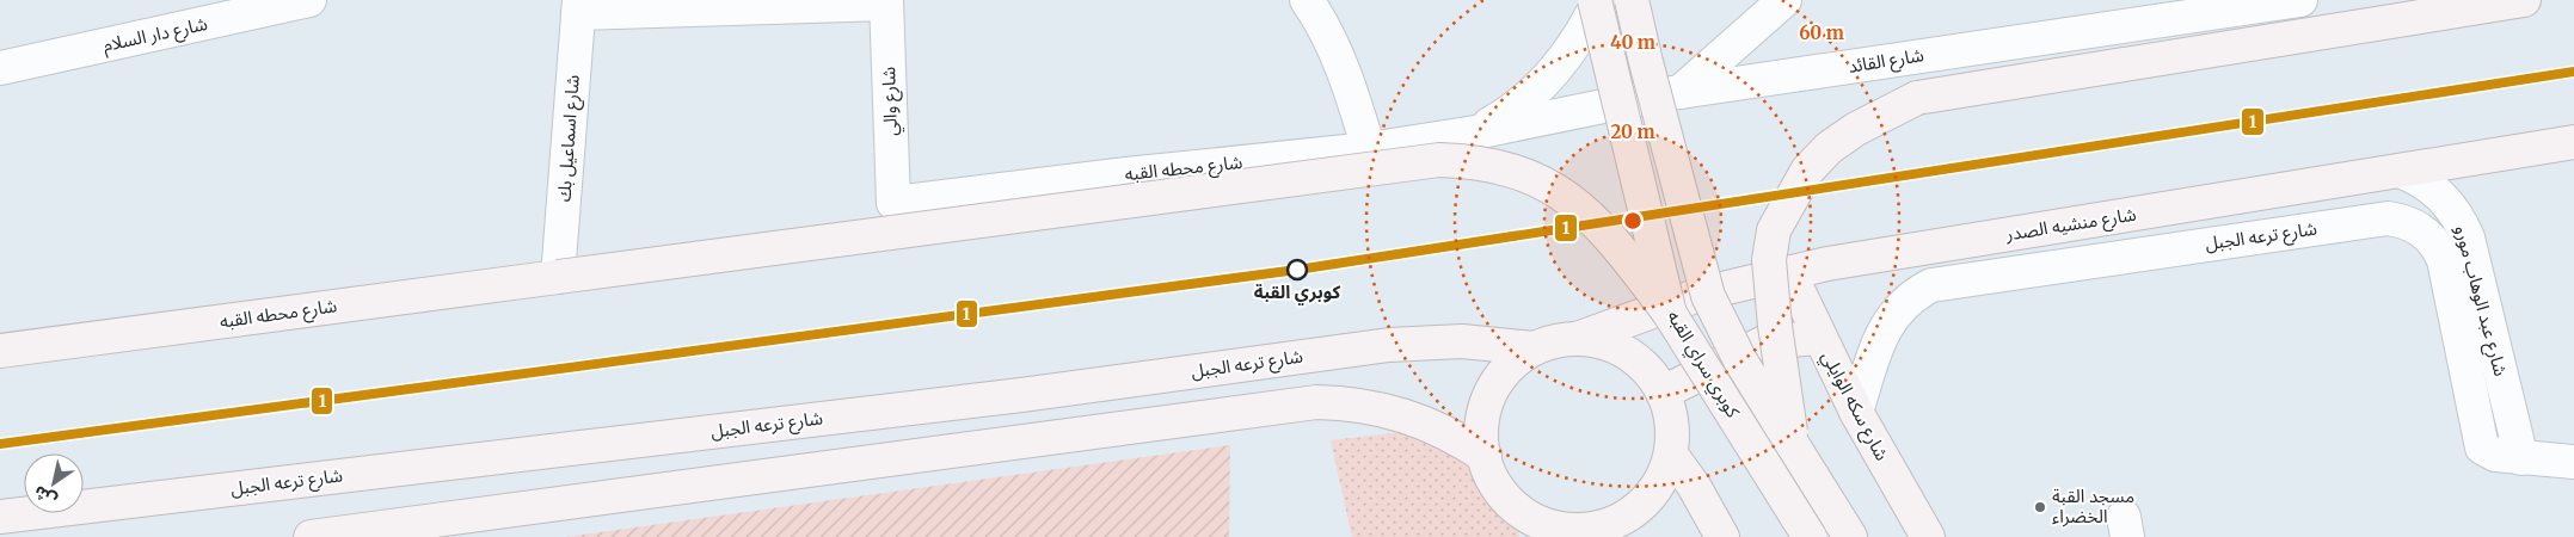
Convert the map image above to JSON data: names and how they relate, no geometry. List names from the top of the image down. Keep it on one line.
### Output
{"streets":{"main road":["شارع محطه القبه","شارع منشيه الصدر","شارع ترعه الجبل","كوبري سراي القبه","شارع سكه الوايلي"],"street":["شارع دار السلام","شارع القائد","شارع والي","شارع اسماعيل بك","شارع عبد الوهاب مورو"]},"crossings":[["شارع القائد","شارع محطه القبه"],["شارع والي","شارع محطه القبه"],["شارع اسماعيل بك","شارع محطه القبه"],["شارع محطه القبه","كوبري سراي القبه"],["شارع منشيه الصدر","شارع ترعه الجبل"],["شارع منشيه الصدر","شارع عبد الوهاب مورو"],["شارع منشيه الصدر","شارع سكه الوايلي"],["شارع ترعه الجبل","شارع عبد الوهاب مورو"],["شارع ترعه الجبل","شارع سكه الوايلي"]],"places":["كوبري القبة","مسجد القبة الخضراء"],"lines":["transit line 1"],"north":"bottom left","rings":["60 m","40 m","20 m"]}
